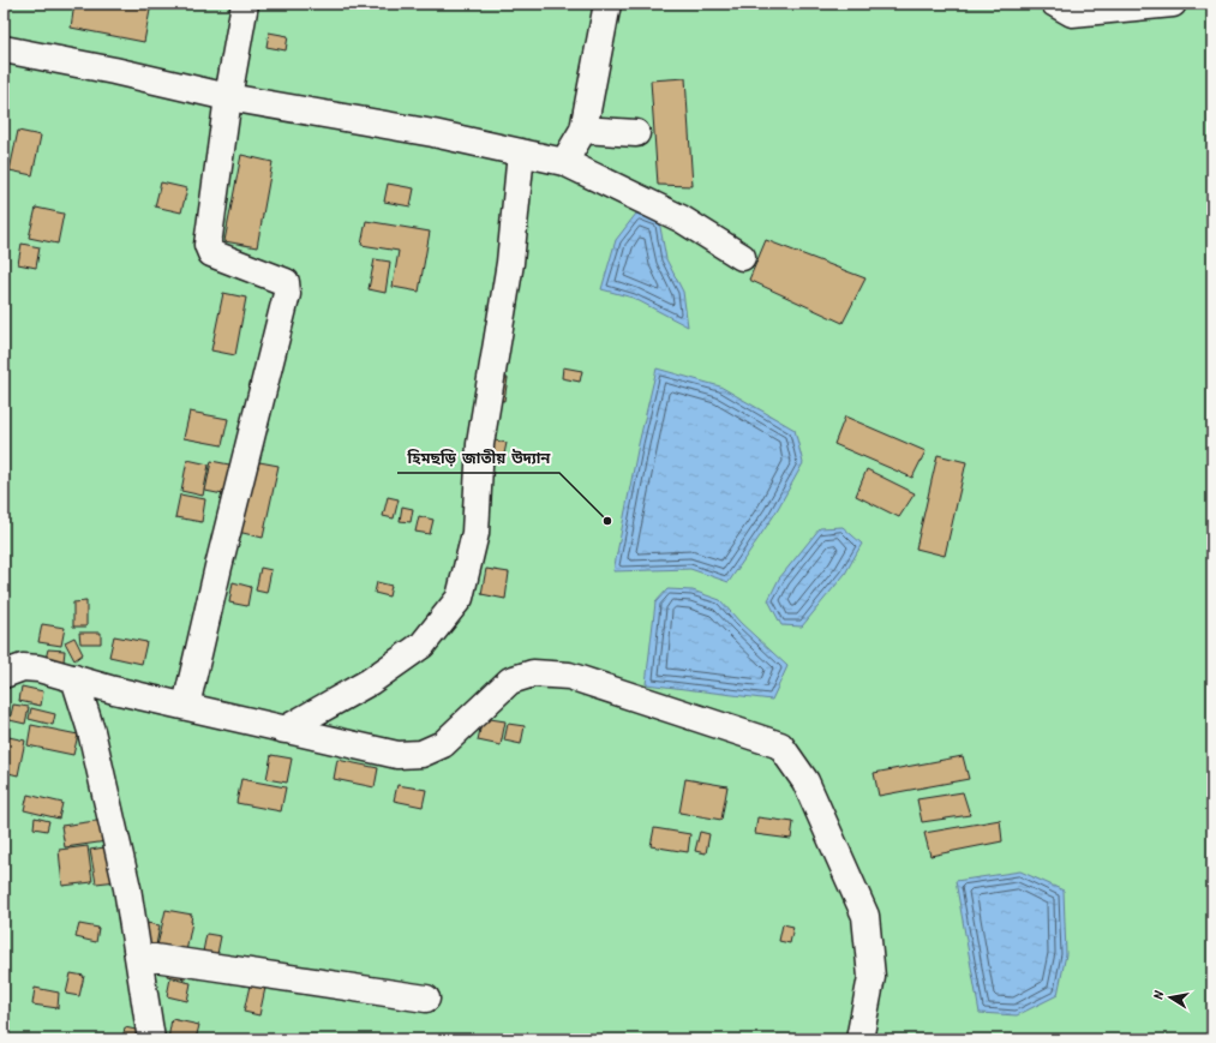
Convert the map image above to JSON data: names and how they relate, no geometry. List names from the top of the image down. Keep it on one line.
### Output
{"places":["হিমছড়ি জাতীয় উদ্যান"],"north":"left"}
